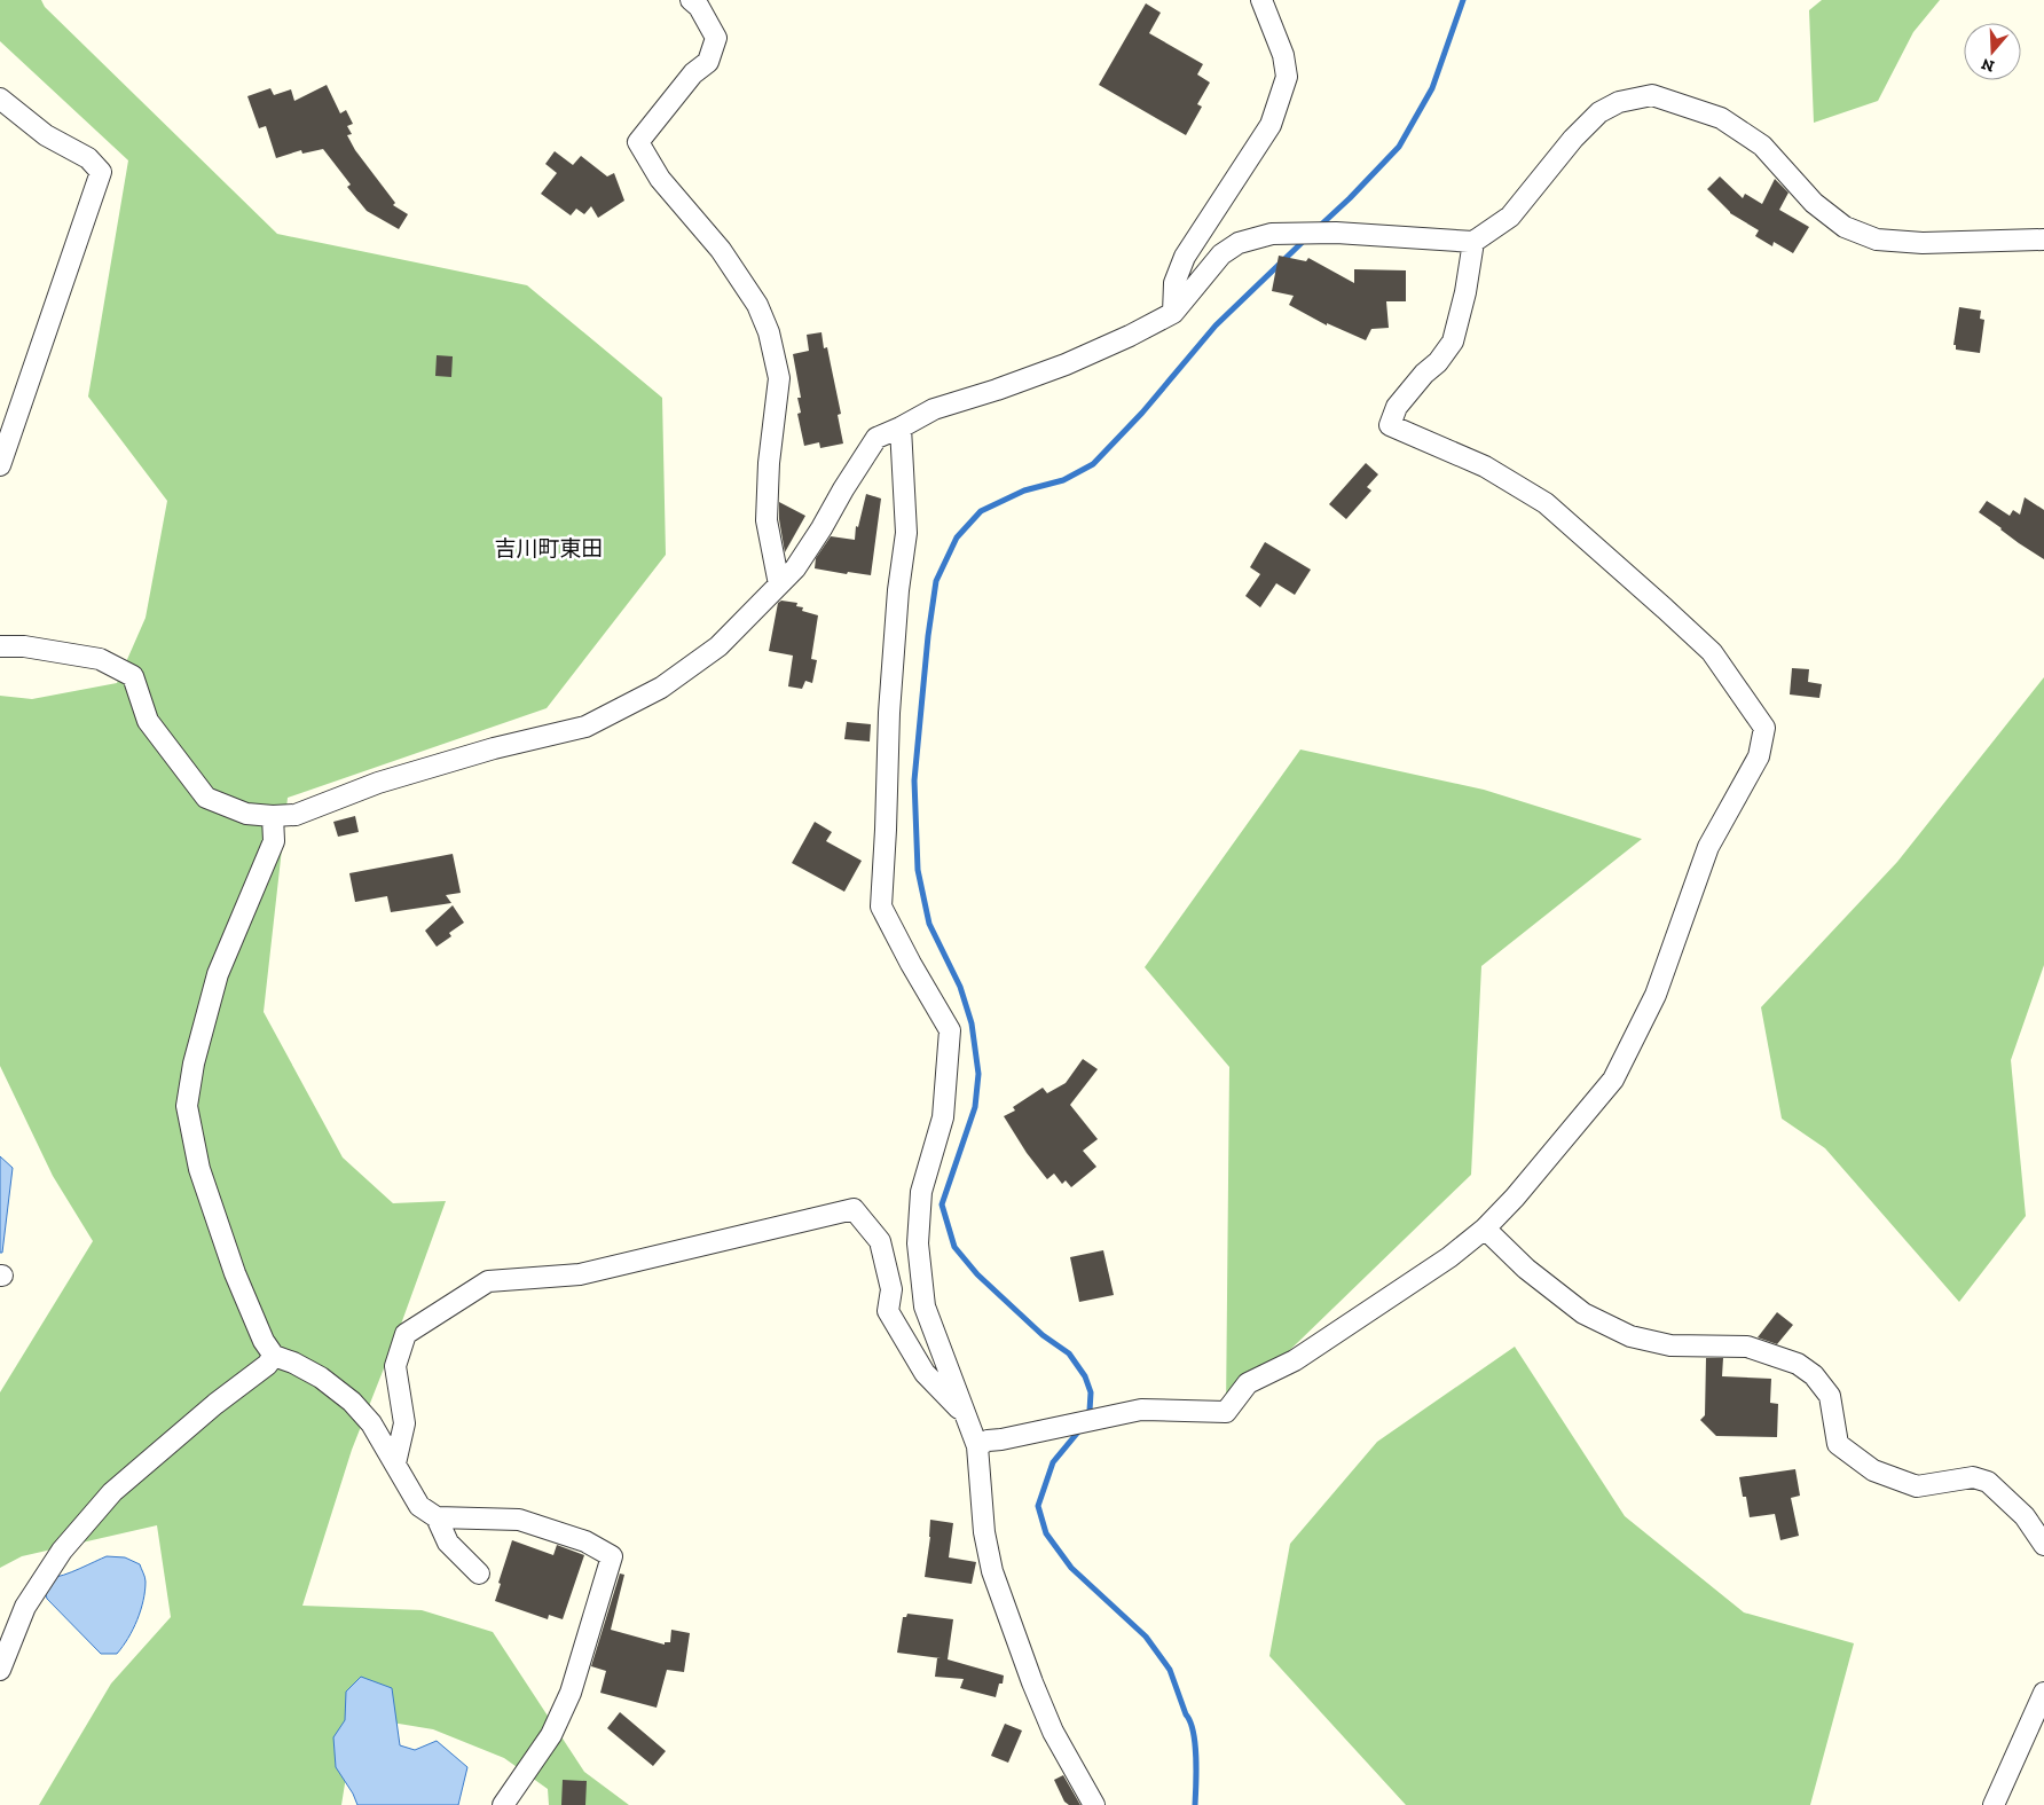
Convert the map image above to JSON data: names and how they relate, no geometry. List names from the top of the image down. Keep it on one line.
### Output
{"districts":["吉川町東田"],"north":"bottom"}
